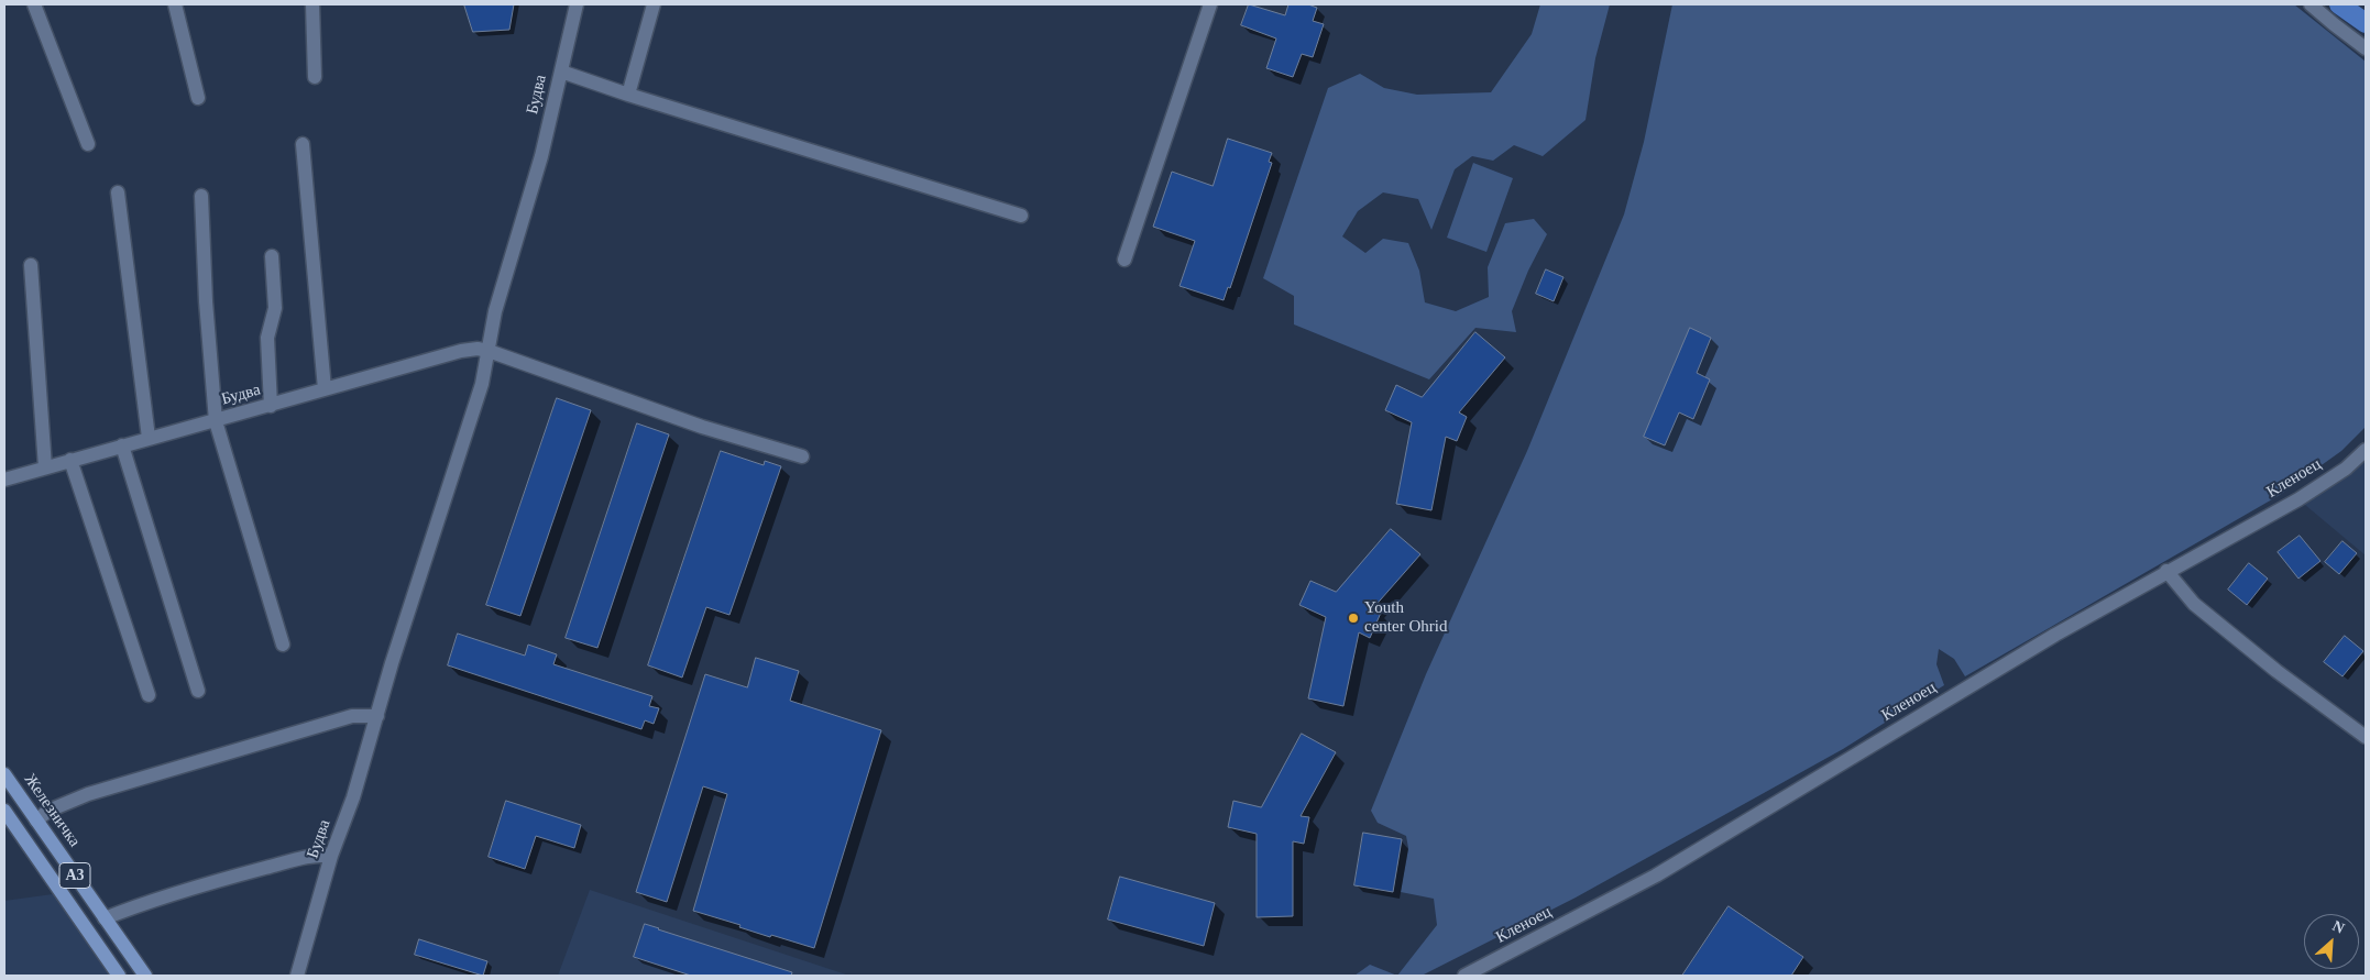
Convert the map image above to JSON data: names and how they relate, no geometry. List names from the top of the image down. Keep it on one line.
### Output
{"streets":{"main road":["Железничка","A3"],"street":["Будва","Кленоец"]},"places":["Youth center Ohrid"],"north":"top right"}
